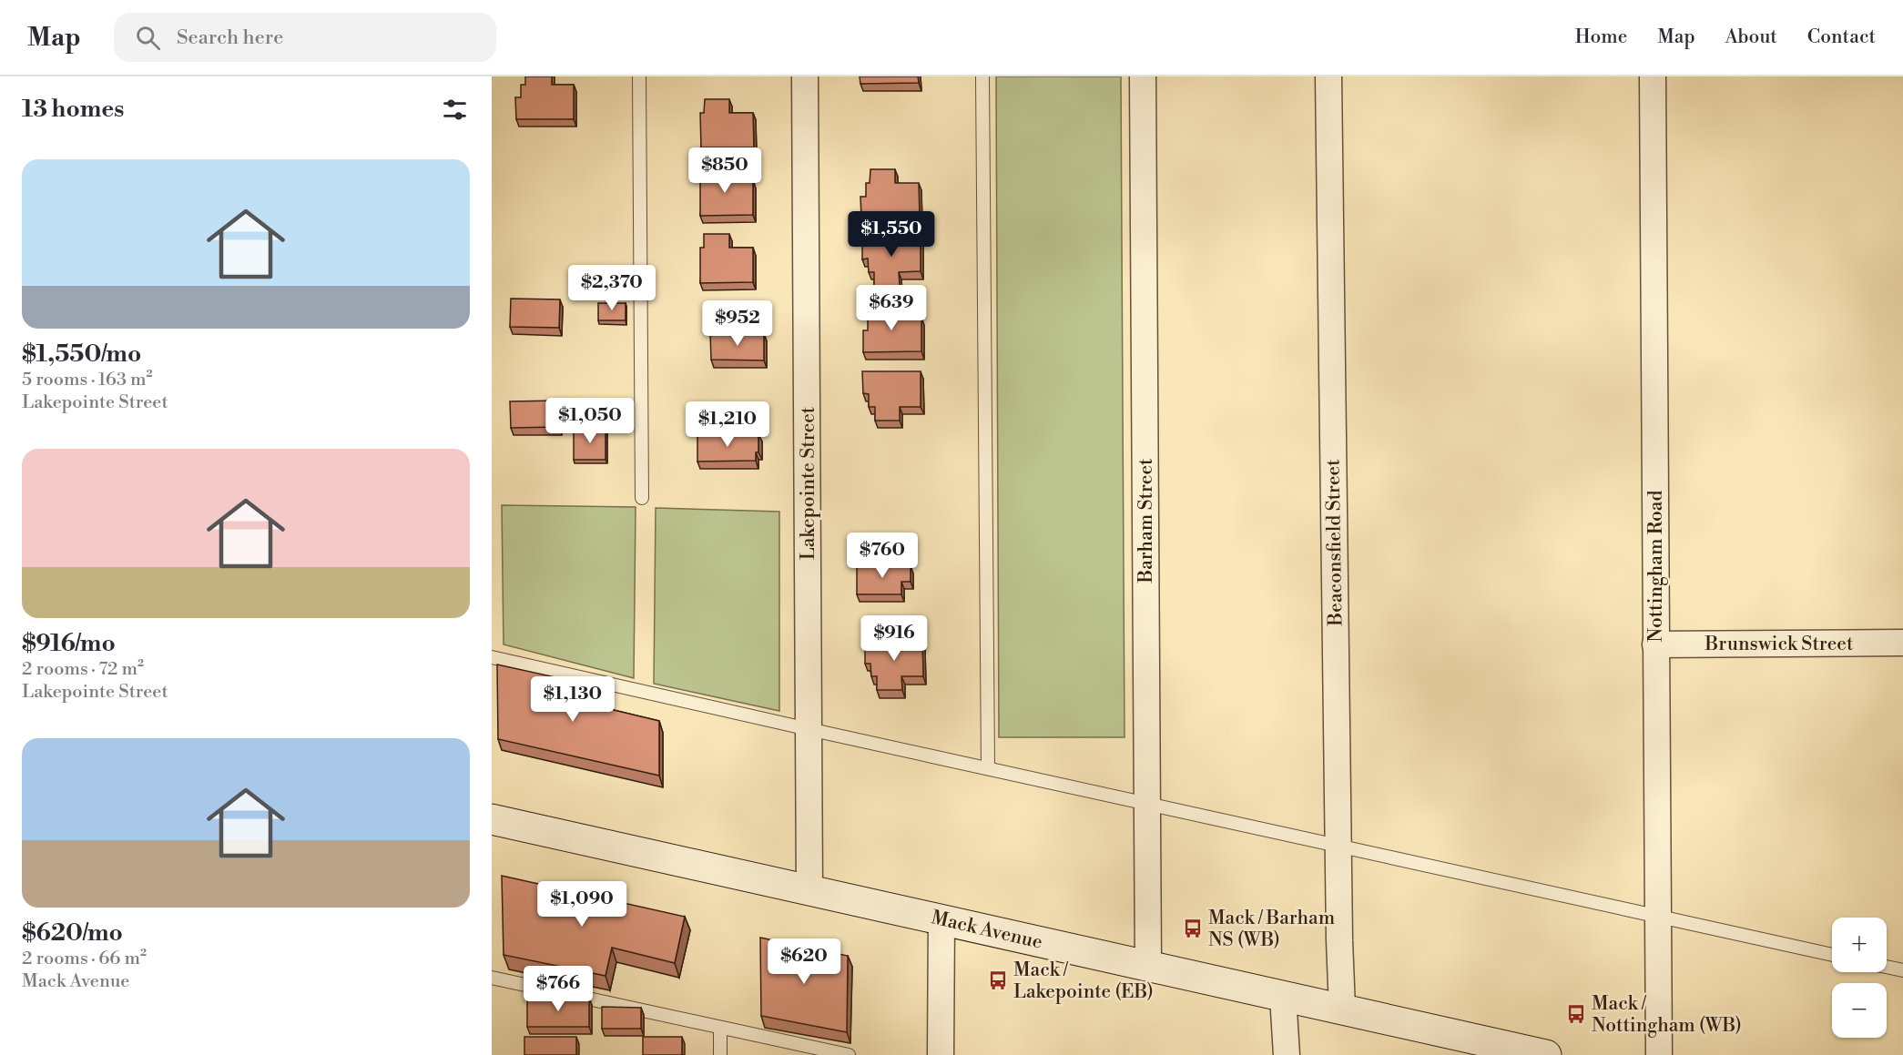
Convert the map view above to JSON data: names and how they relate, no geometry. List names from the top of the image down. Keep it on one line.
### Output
{"streets":{"main road":["Mack Avenue"],"street":["Lakepointe Street","Barham Street","Beaconsfield Street","Nottingham Road","Brunswick Street"]},"crossings":[["Lakepointe Street","Mack Avenue"],["Barham Street","Mack Avenue"],["Beaconsfield Street","Mack Avenue"],["Nottingham Road","Brunswick Street"]],"places":{"bus stop":["Mack / Barham NS (WB)","Mack / Lakepointe (EB)","Mack / Nottingham (WB)"]},"page":{"header":"Map","search":"Search here","nav":["Home","Map","About","Contact"],"heading":"13 homes","list":[{"name":"$1,550/mo","note":"5 rooms · 163 m² · Lakepointe Street"},{"name":"$916/mo","note":"2 rooms · 72 m² · Lakepointe Street"},{"name":"$620/mo","note":"2 rooms · 66 m² · Mack Avenue"}],"price":["$850","$1,550","$2,370","$639","$952","$1,050","$1,210","$760","$916","$1,130","$1,090","$620","$766"],"map_buttons":["+","−"]}}
